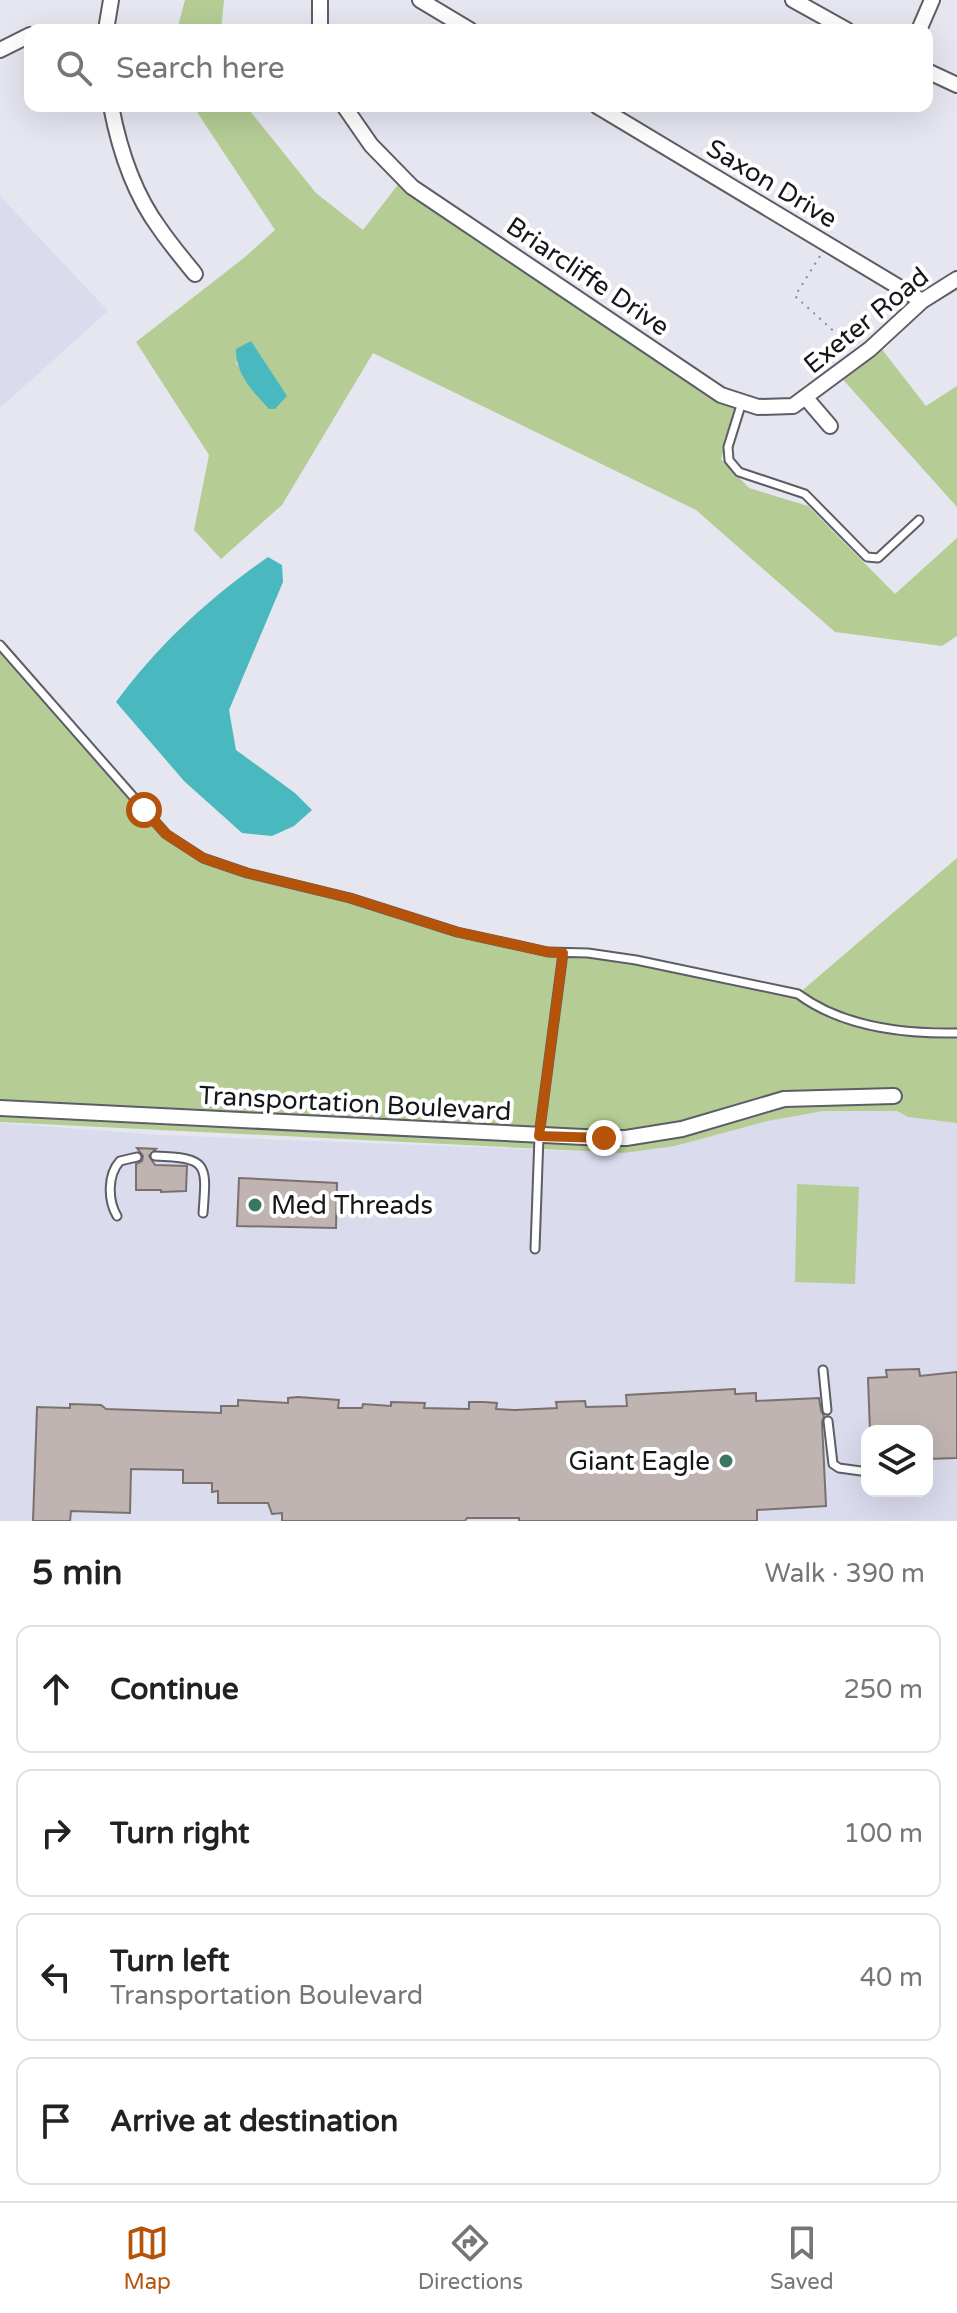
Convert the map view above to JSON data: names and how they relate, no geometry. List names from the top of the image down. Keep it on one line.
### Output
{"streets":{"street":["Saxon Drive","Briarcliffe Drive","Exeter Road","Transportation Boulevard"]},"crossings":[["Saxon Drive","Exeter Road"],["Briarcliffe Drive","Exeter Road"]],"places":["Med Threads","Giant Eagle"],"page":{"search":"Search here","heading":["5 min","Walk · 390 m"],"list":[["Continue","250 m"],["Turn right","100 m"],["Turn left","Transportation Boulevard","40 m"],"Arrive at destination"],"nav":["Map","Directions","Saved"]}}
